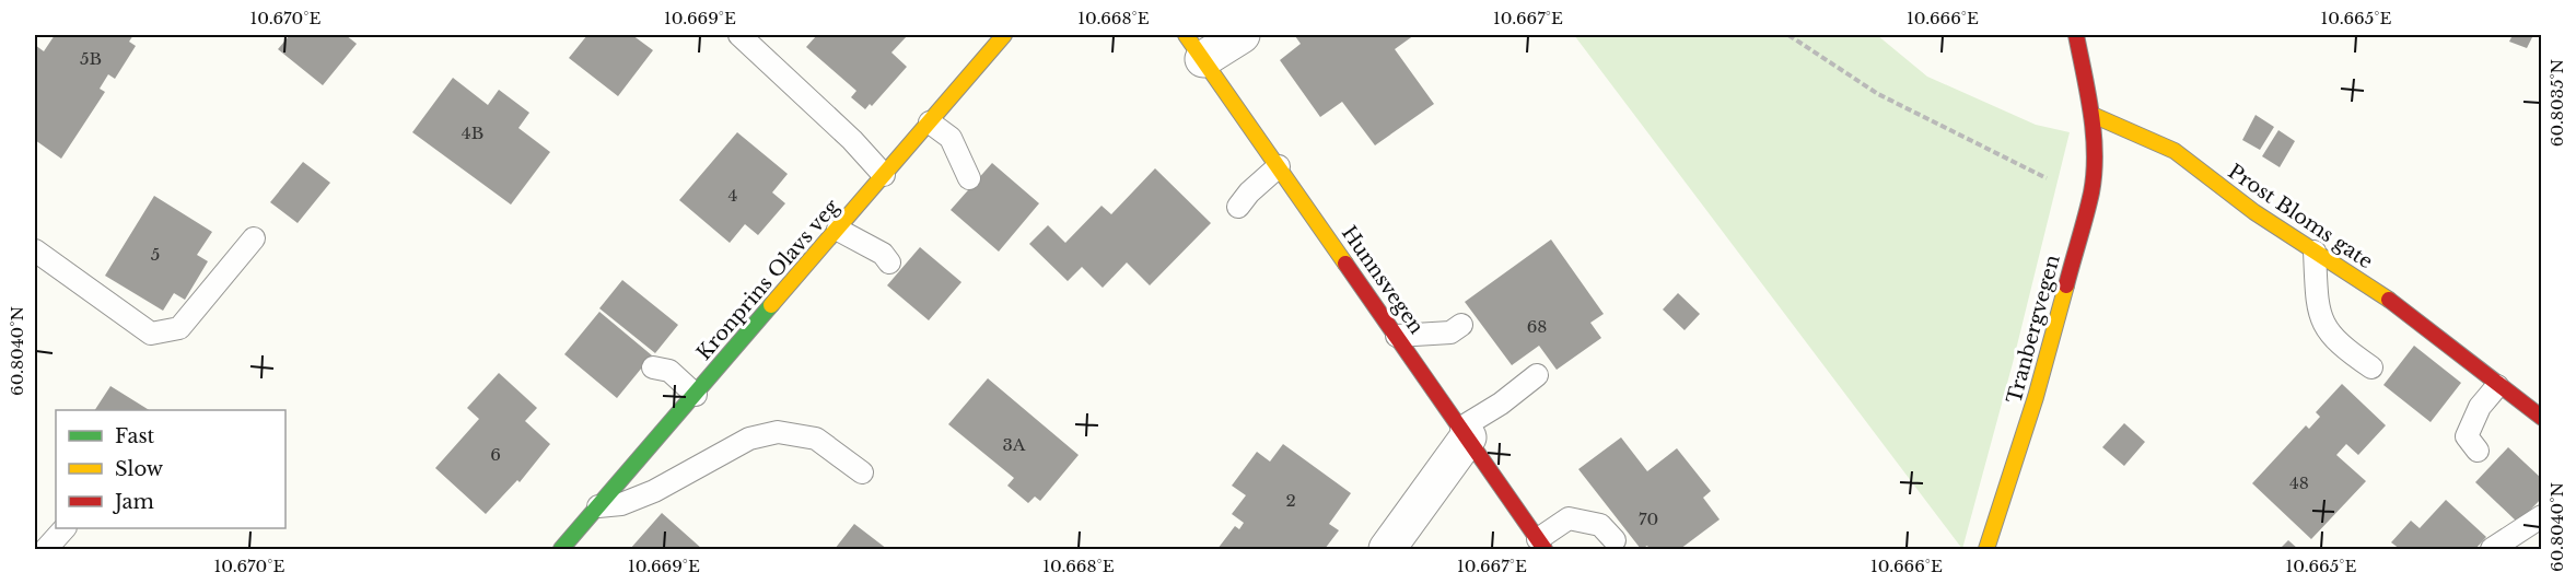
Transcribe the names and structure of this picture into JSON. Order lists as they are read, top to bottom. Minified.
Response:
{"streets":{"street":["Prost Bloms gate","Kronprins Olavs veg","Hunnsvegen","Tranbergvegen"]},"crossings":[["Prost Bloms gate","Tranbergvegen"]],"house_numbers":["5B","4B","4","5","68","3A","6","48","2","70"],"legend":["Fast","Slow","Jam"],"coordinates":["10.670°E","10.669°E","10.668°E","10.667°E","10.666°E","10.665°E","60.8035°N","60.8040°N"]}
